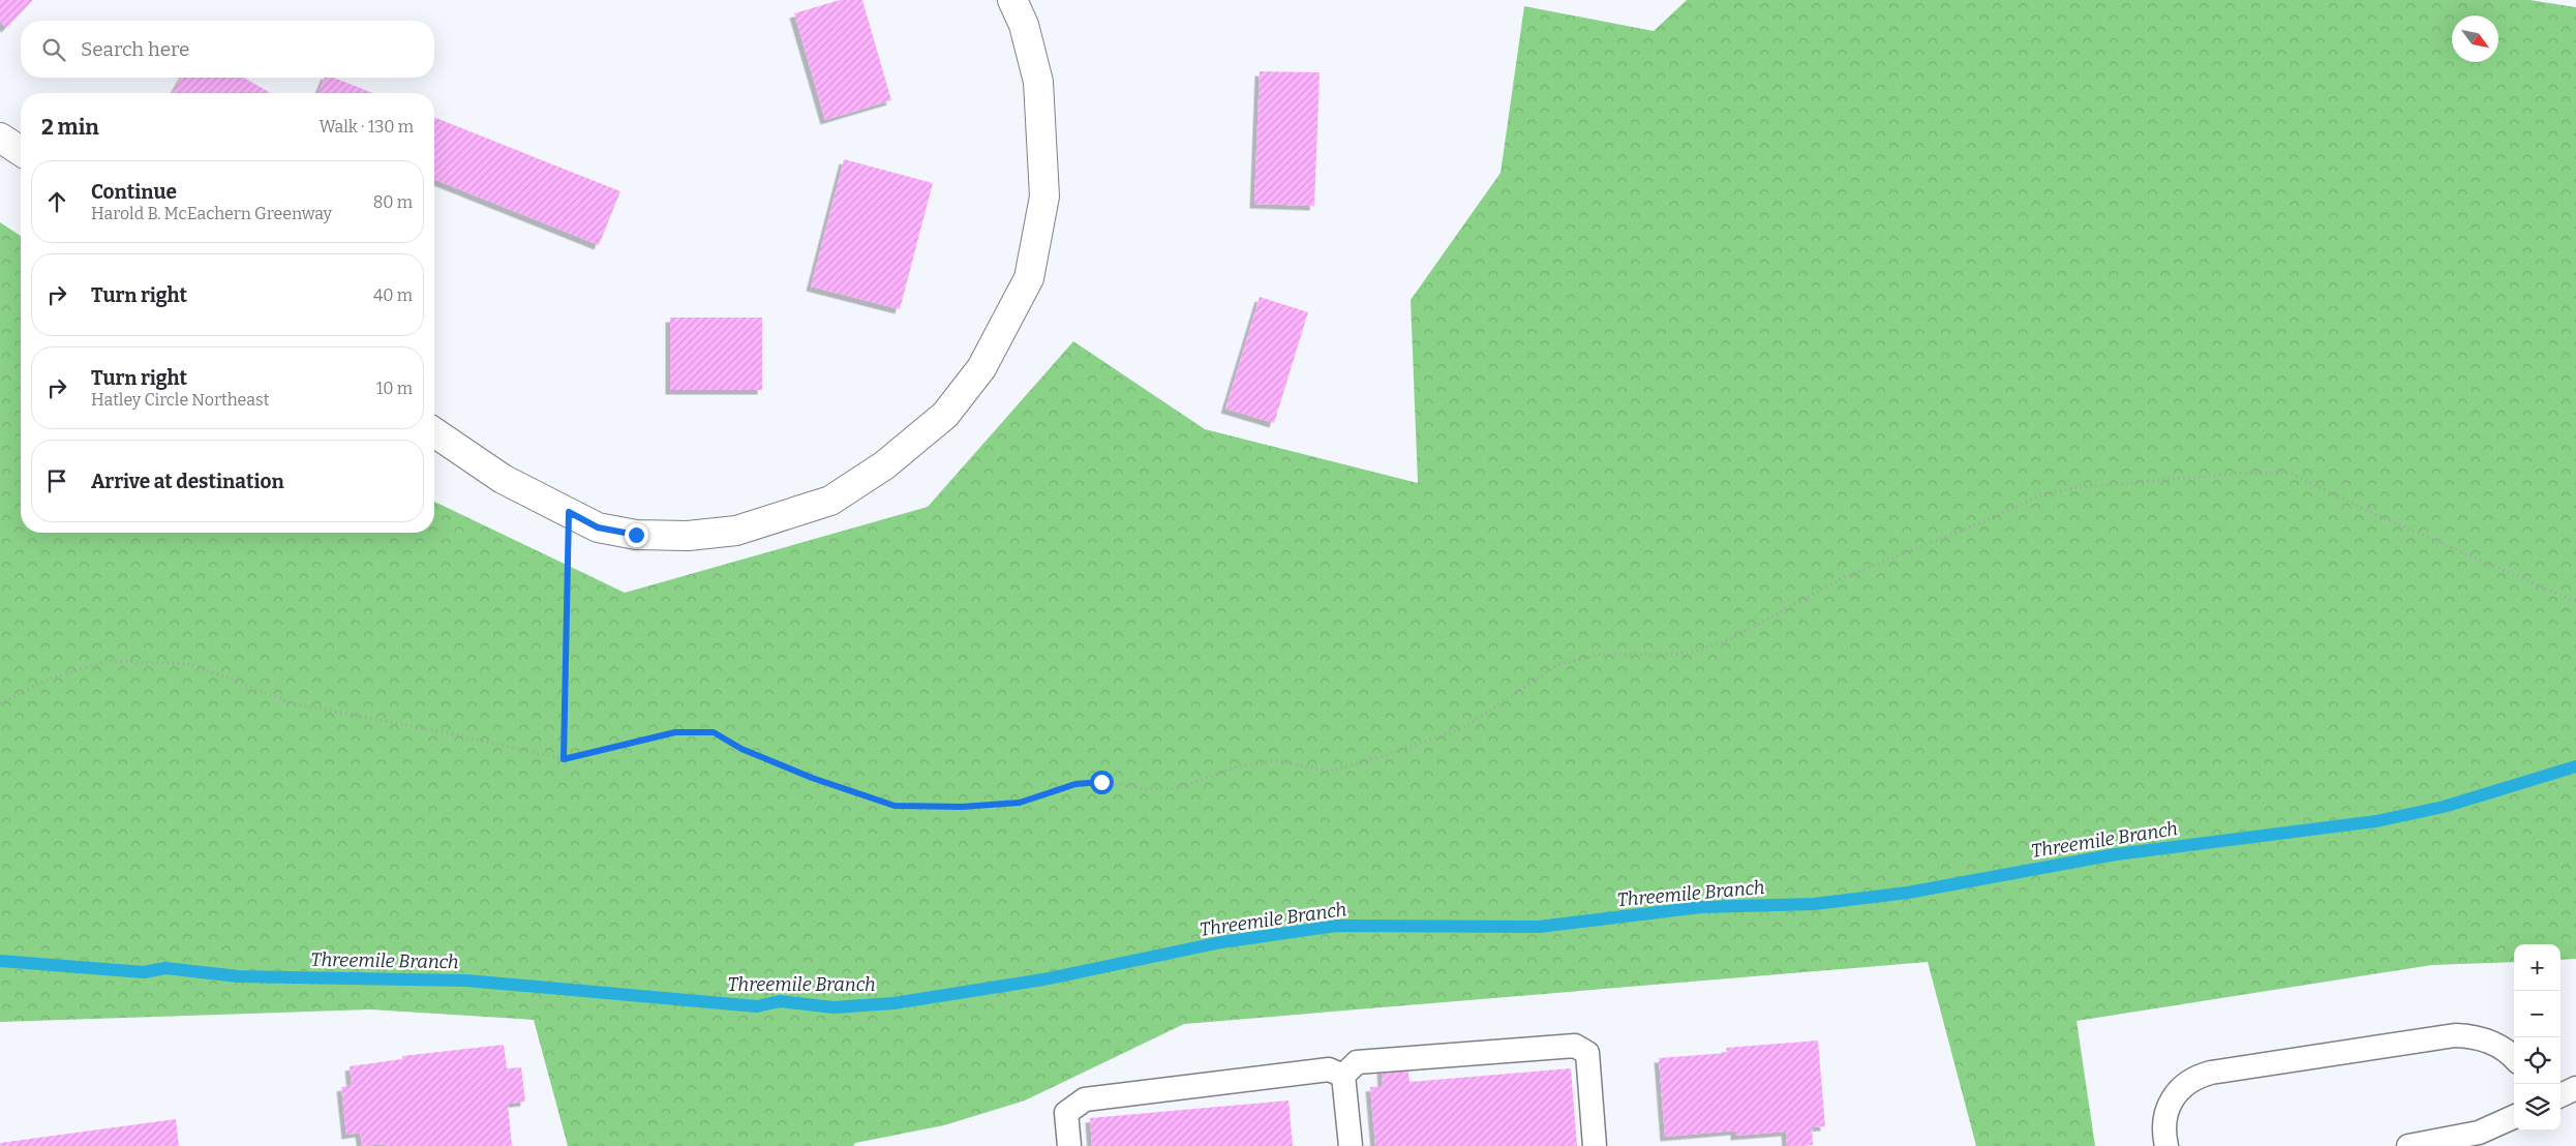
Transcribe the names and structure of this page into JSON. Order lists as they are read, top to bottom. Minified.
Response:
{"water":["Threemile Branch"],"north":"bottom right","page":{"search":"Search here","heading":["2 min","Walk · 130 m"],"list":[["Continue","Harold B. McEachern Greenway","80 m"],["Turn right","40 m"],["Turn right","Hatley Circle Northeast","10 m"],"Arrive at destination"],"map_buttons":["+","−"]}}
